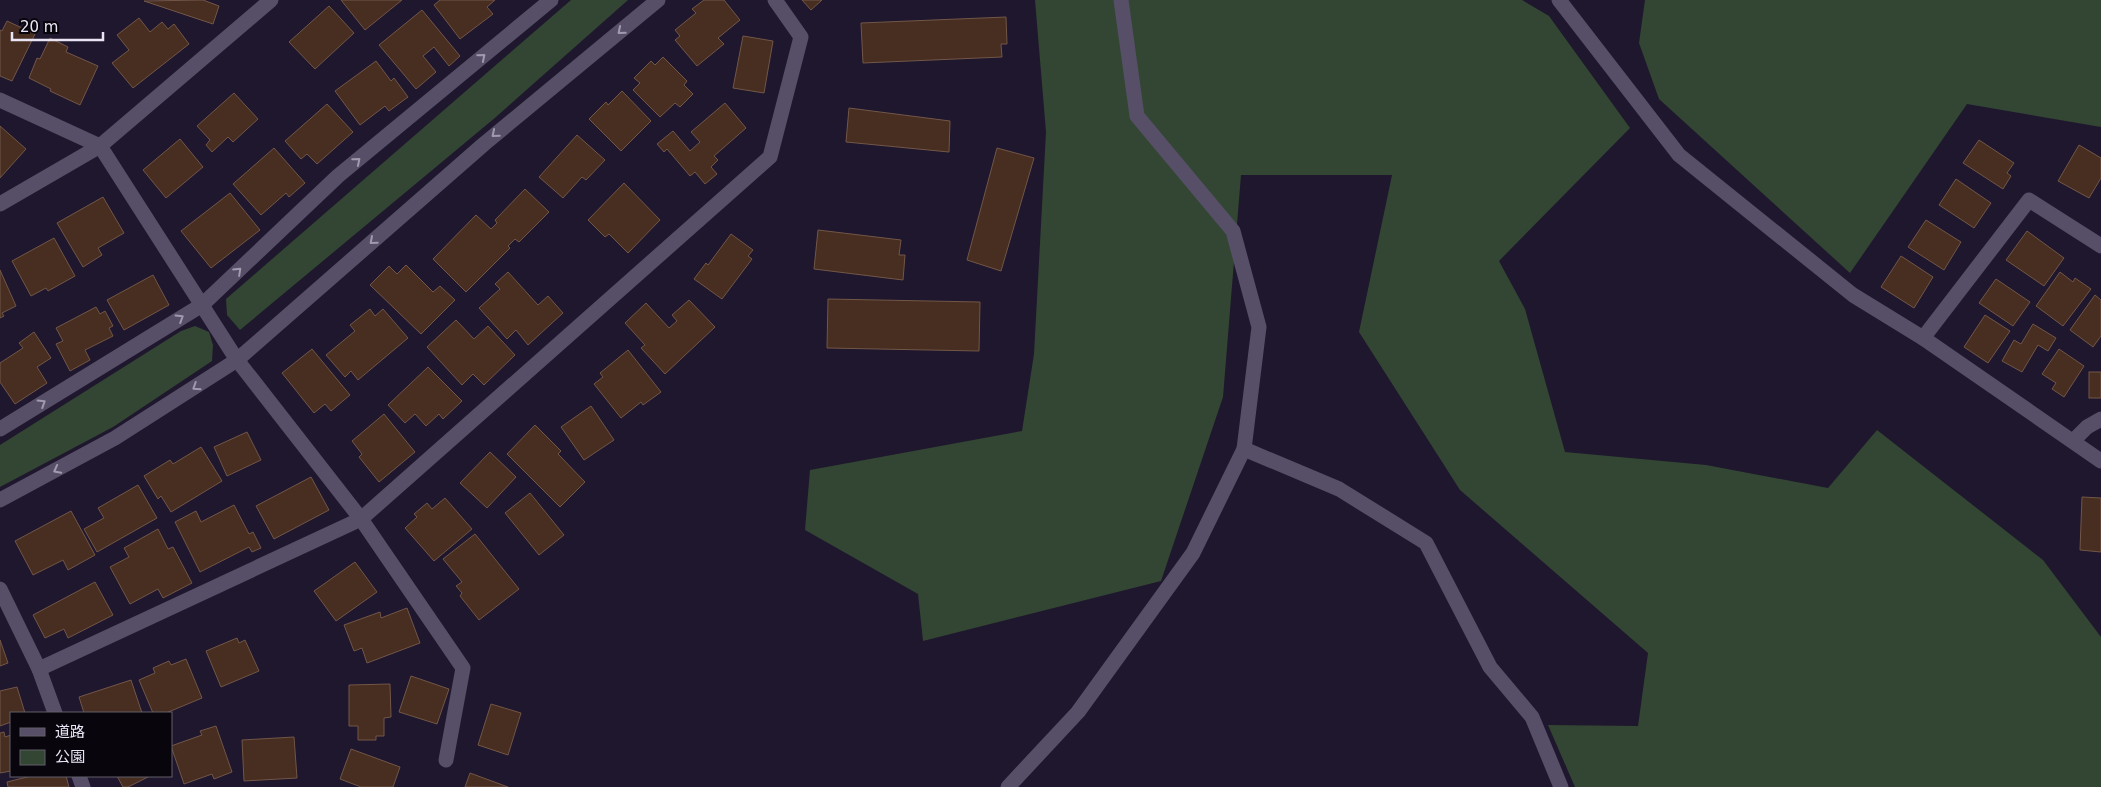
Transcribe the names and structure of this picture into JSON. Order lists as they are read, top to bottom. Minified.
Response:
{"legend":["道路","公園"],"scale_bar":"20 m"}
